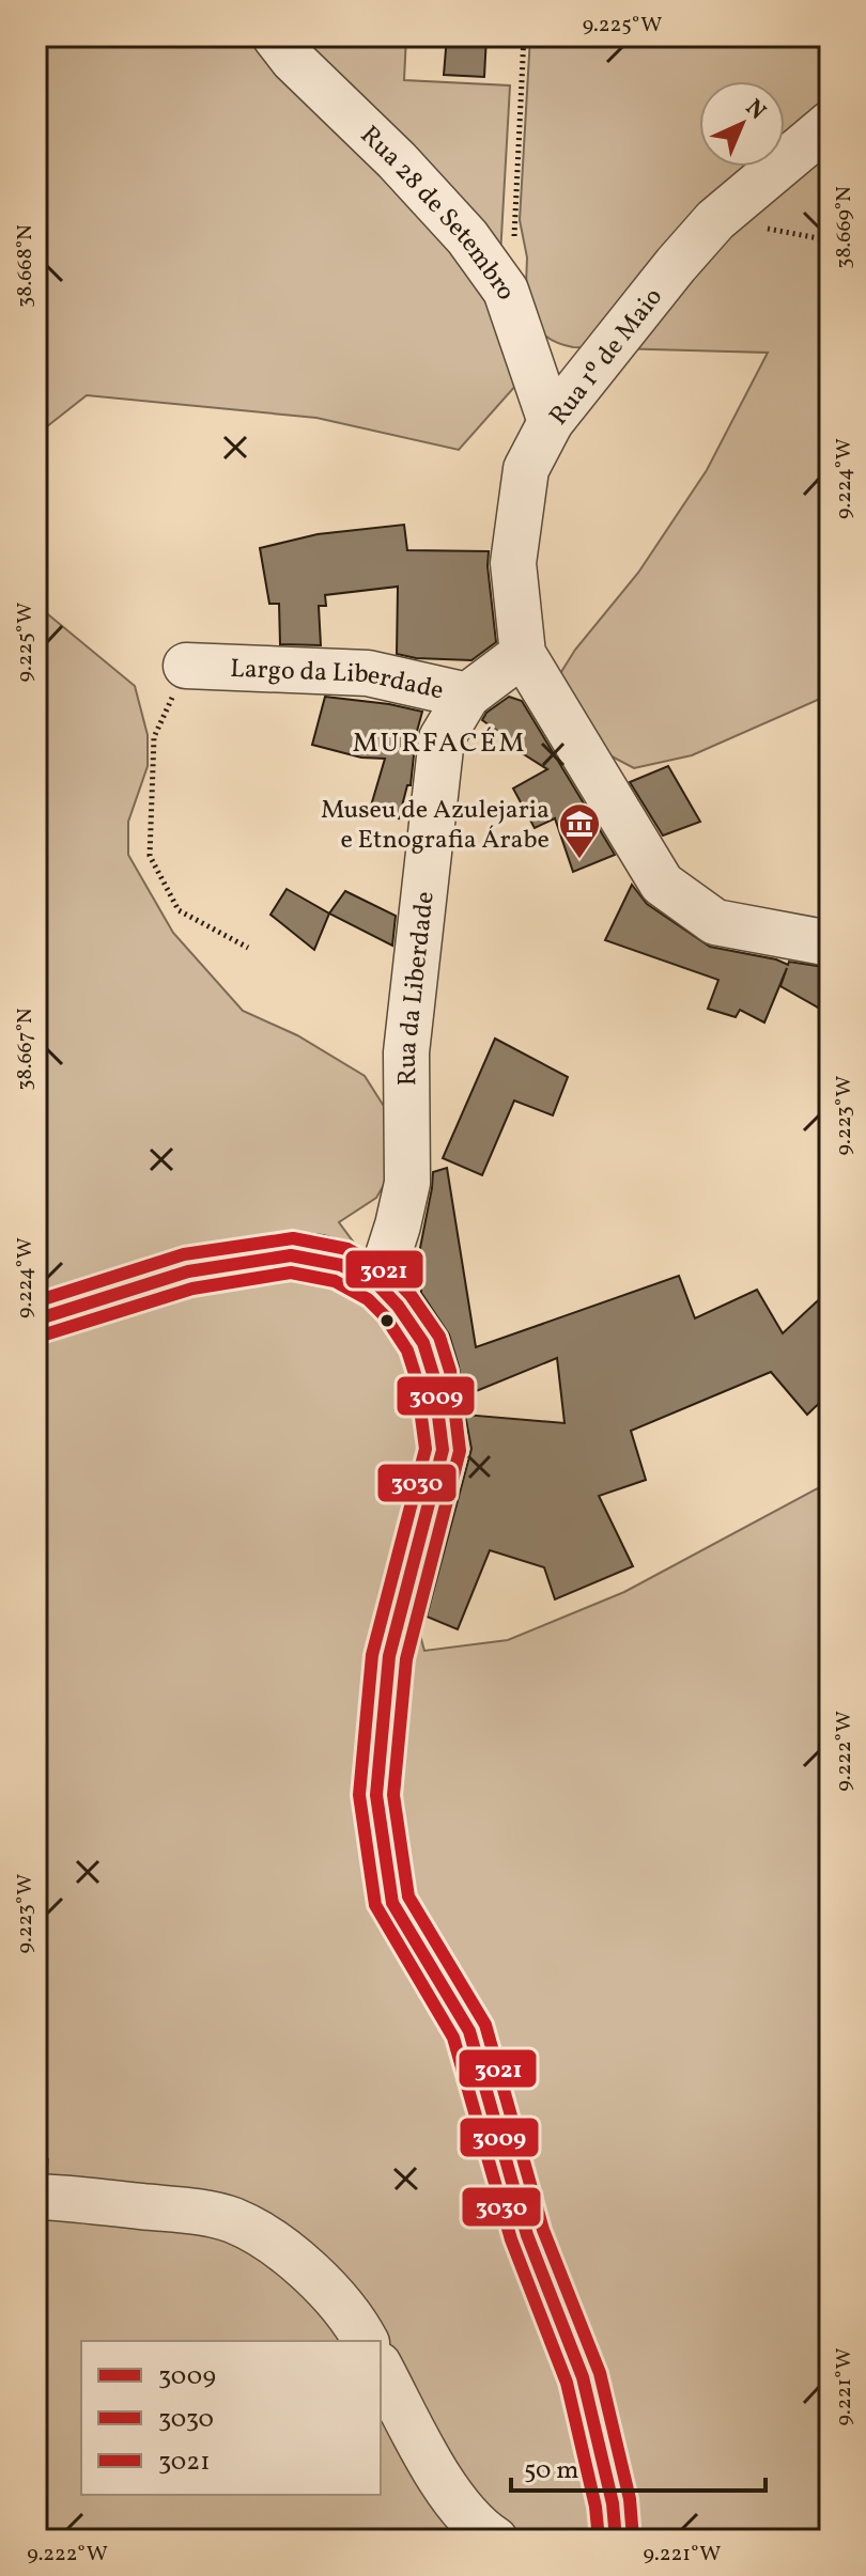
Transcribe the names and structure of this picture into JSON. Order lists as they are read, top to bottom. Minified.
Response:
{"streets":{"street":["Rua 28 de Setembro","Rua 1º de Maio","Largo da Liberdade","Rua da Liberdade"]},"crossings":[["Rua 28 de Setembro","Rua 1º de Maio"],["Rua 1º de Maio","Largo da Liberdade"],["Largo da Liberdade","Rua da Liberdade"]],"districts":["MURFACÉM"],"places":{"museum":["Museu de Azulejaria e Etnografia Árabe"]},"lines":["transit line 3021","transit line 3009","transit line 3030"],"legend":["3009","3030","3021"],"scale_bar":"50 m","north":"top right","coordinates":["9.225°W","38.669°N","38.668°N","9.224°W","38.667°N","9.223°W","9.222°W","9.221°W"]}
